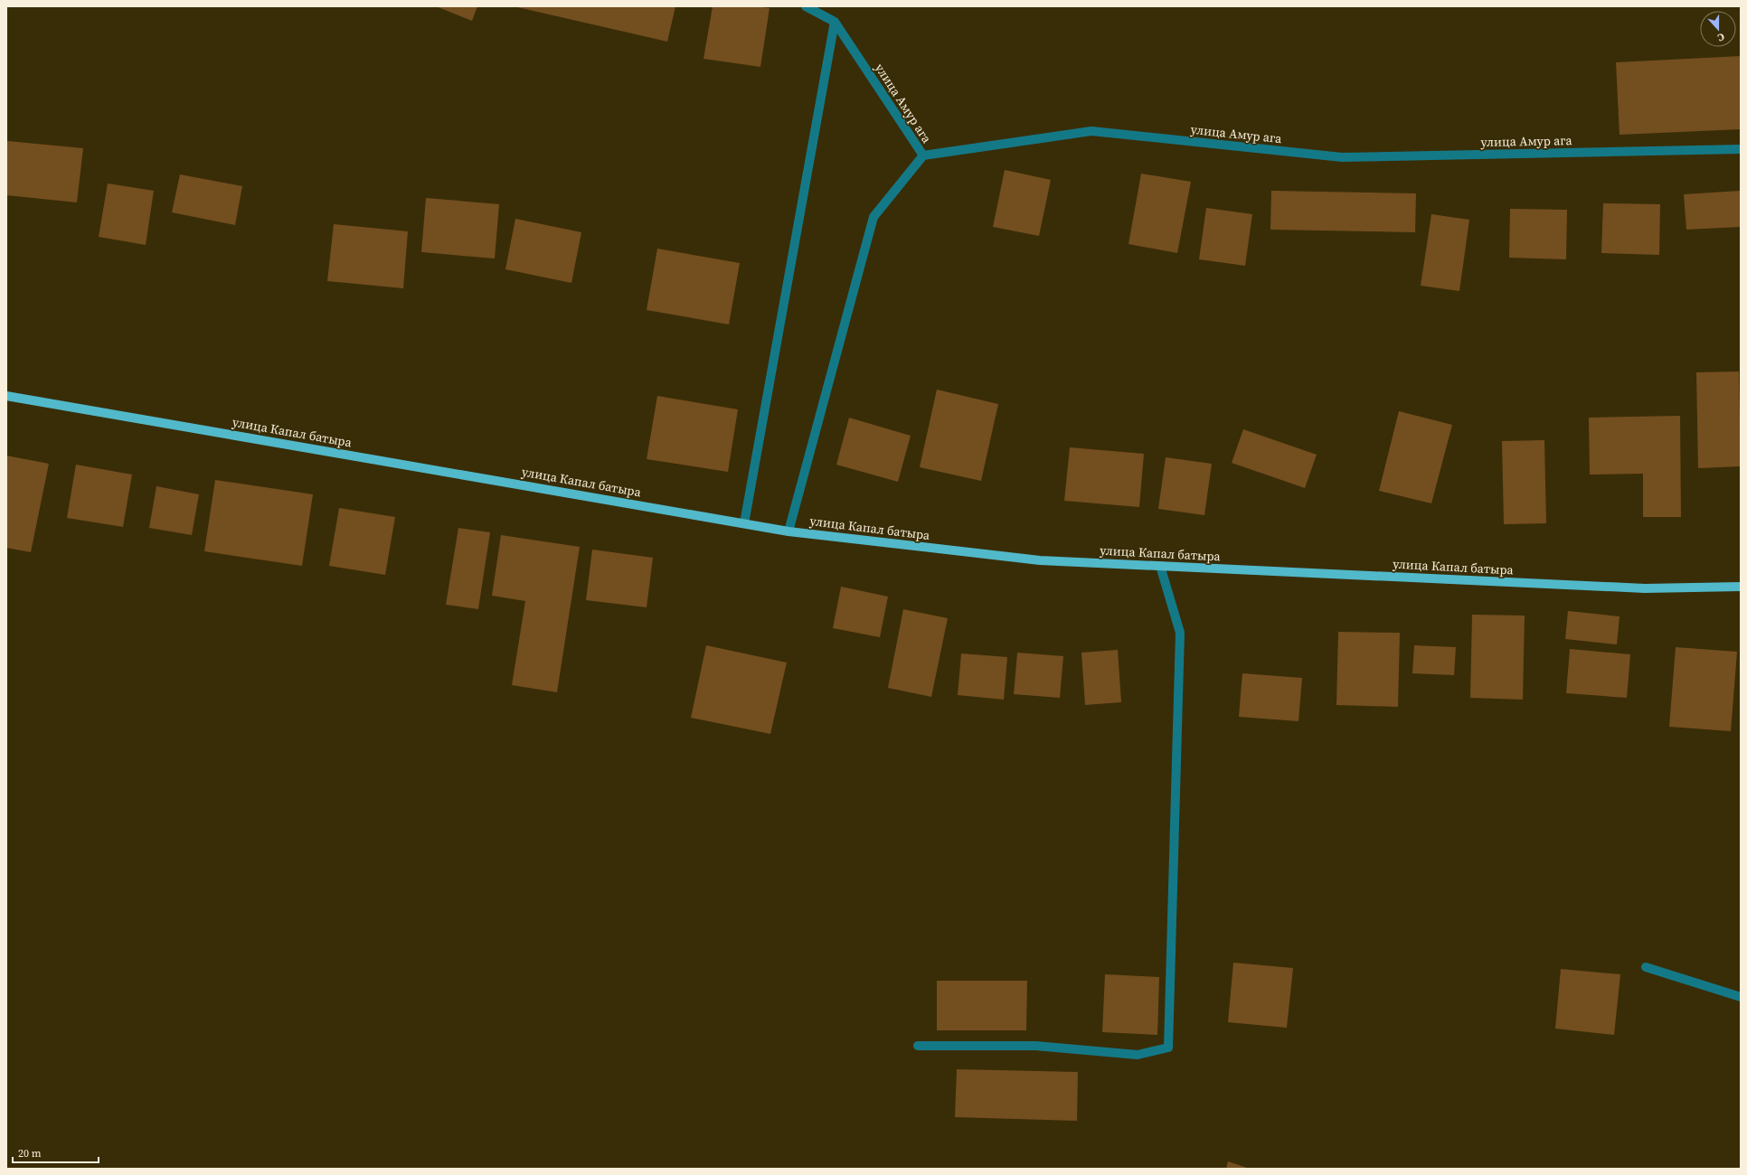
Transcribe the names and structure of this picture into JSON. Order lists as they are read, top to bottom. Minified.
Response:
{"streets":{"main road":["улица Капал батыра"],"street":["улица Амур ага"]},"scale_bar":"20 m","north":"bottom"}
